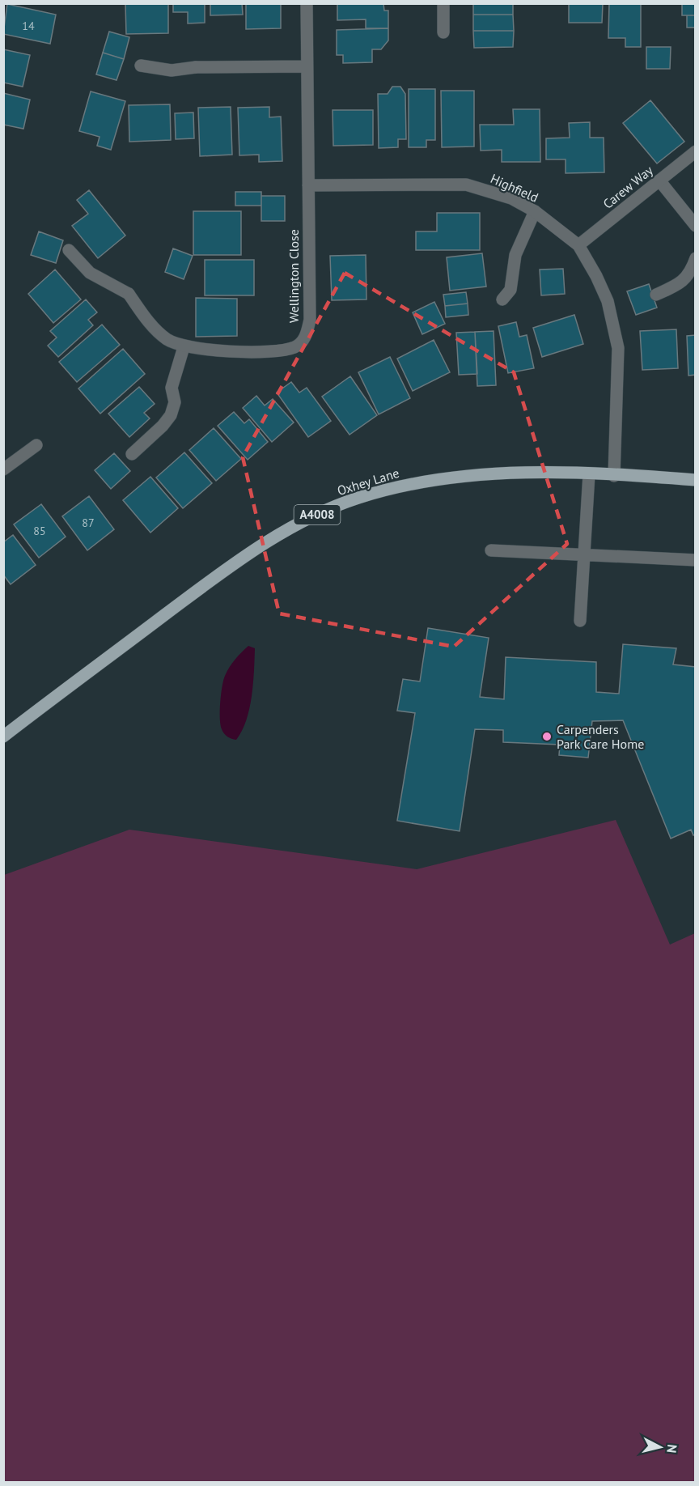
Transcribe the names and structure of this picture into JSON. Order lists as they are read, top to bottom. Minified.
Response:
{"streets":{"main road":["Oxhey Lane","A4008"],"street":["Carew Way","Highfield","Wellington Close"]},"crossings":[["Carew Way","Highfield"],["Highfield","Wellington Close"],["Highfield","Oxhey Lane"]],"places":["Carpenders Park Care Home"],"house_numbers":["14","87","85"],"north":"right"}
